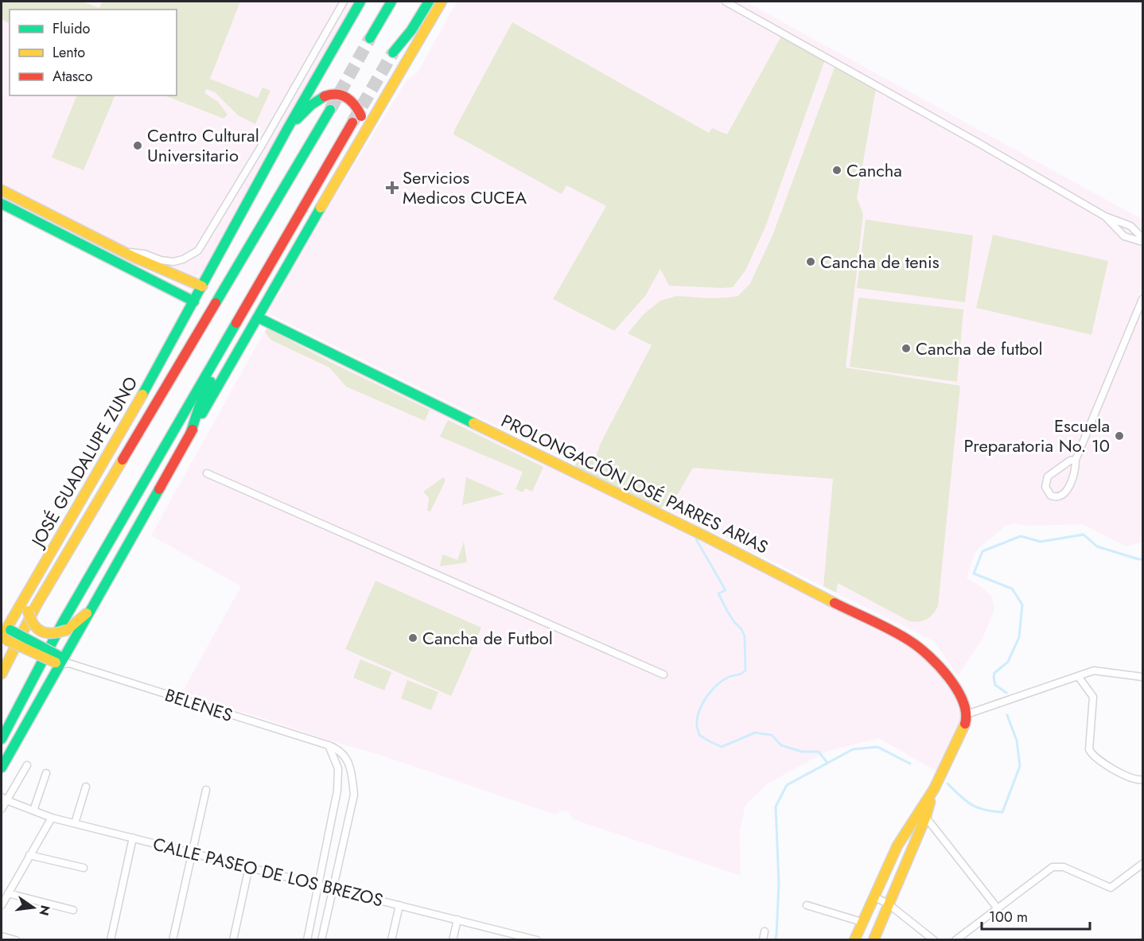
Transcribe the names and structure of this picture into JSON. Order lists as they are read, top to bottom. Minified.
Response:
{"streets":{"main road":["JOSÉ GUADALUPE ZUNO","PROLONGACIÓN JOSÉ PARRES ARIAS"],"street":["BELENES","CALLE PASEO DE LOS BREZOS"]},"places":{"other":["Centro Cultural Universitario","Cancha","Cancha de tenis","Cancha de futbol","Escuela Preparatoria No. 10","Cancha de Futbol"],"health":["Servicios Medicos CUCEA"]},"legend":["Fluido","Lento","Atasco"],"scale_bar":"100 m","north":"right"}
